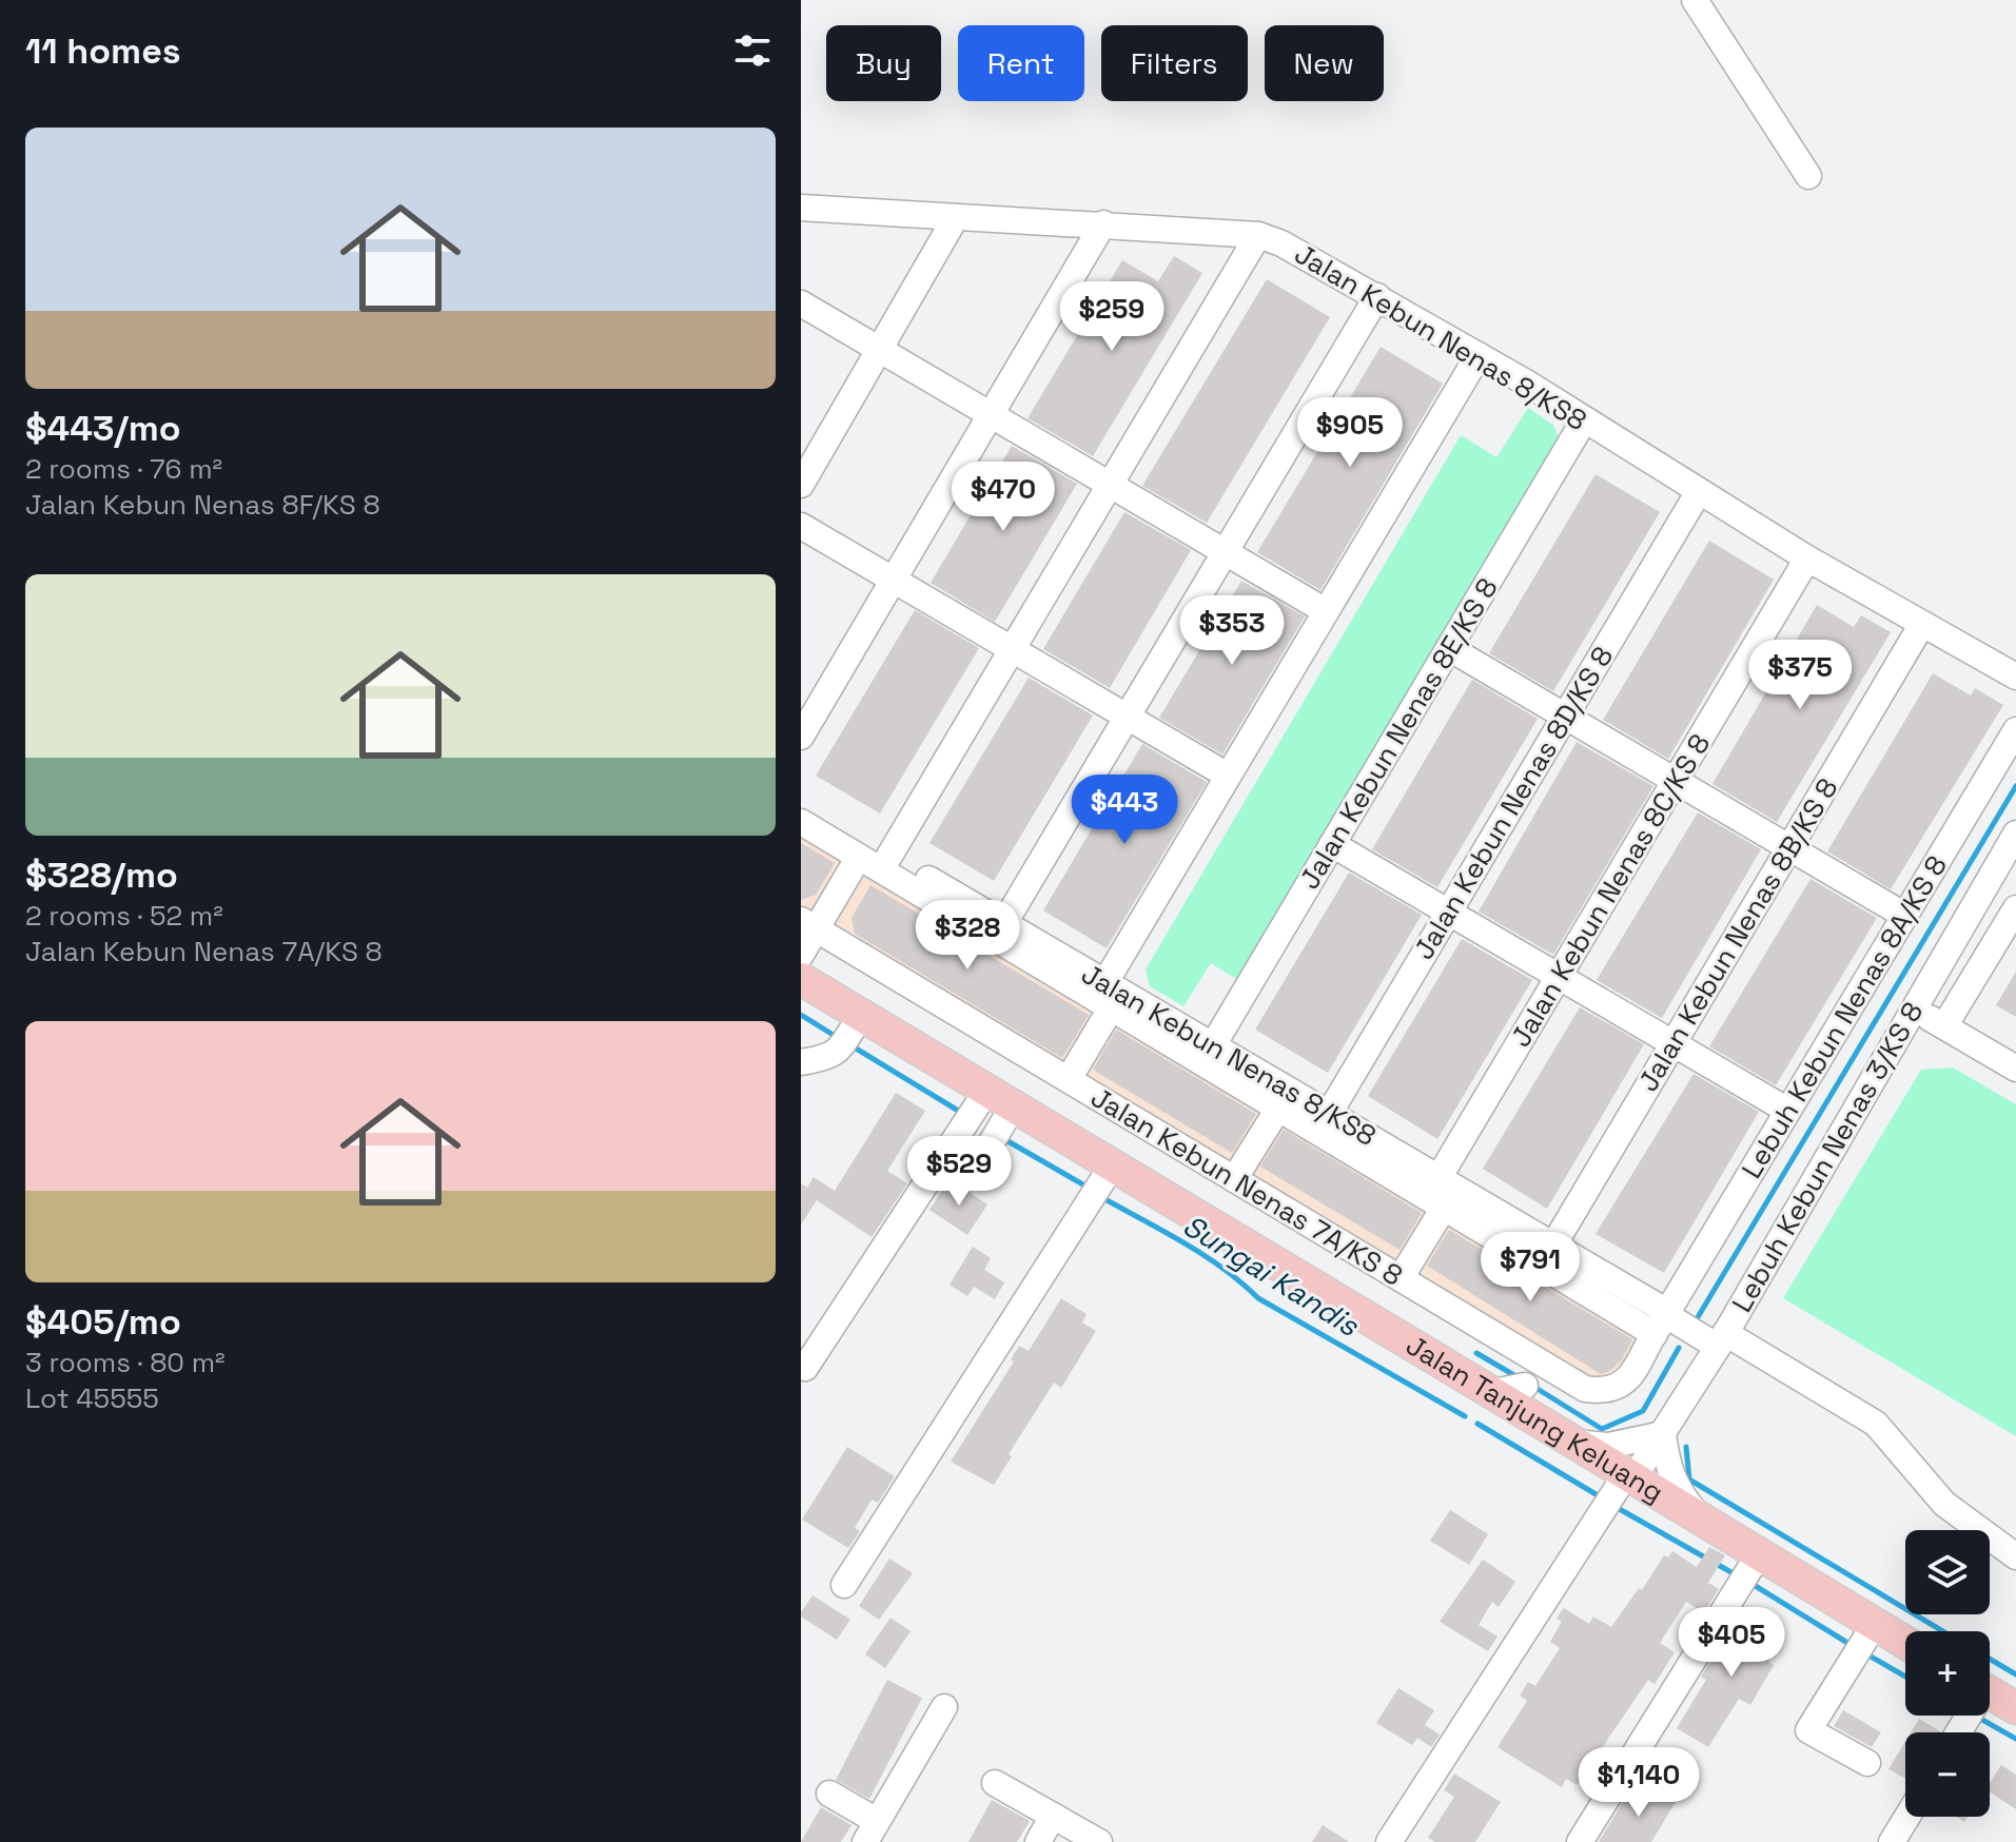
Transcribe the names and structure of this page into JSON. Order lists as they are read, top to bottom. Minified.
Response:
{"streets":{"main road":["Jalan Tanjung Keluang"],"street":["Jalan Kebun Nenas 8/KS8","Jalan Kebun Nenas 8E/KS 8","Jalan Kebun Nenas 8D/KS 8","Jalan Kebun Nenas 8C/KS 8","Jalan Kebun Nenas 8B/KS 8","Lebuh Kebun Nenas 8A/KS 8","Lebuh Kebun Nenas 3/KS 8","Jalan Kebun Nenas 7A/KS 8"]},"crossings":[["Jalan Kebun Nenas 8/KS8","Jalan Kebun Nenas 8E/KS 8"],["Jalan Kebun Nenas 8/KS8","Jalan Kebun Nenas 8D/KS 8"],["Jalan Kebun Nenas 8/KS8","Jalan Kebun Nenas 8C/KS 8"],["Jalan Kebun Nenas 8/KS8","Jalan Kebun Nenas 8B/KS 8"],["Jalan Kebun Nenas 8/KS8","Lebuh Kebun Nenas 8A/KS 8"],["Jalan Kebun Nenas 8/KS8","Lebuh Kebun Nenas 3/KS 8"],["Jalan Kebun Nenas 8/KS8","Jalan Kebun Nenas 7A/KS 8"],["Lebuh Kebun Nenas 8A/KS 8","Jalan Kebun Nenas 7A/KS 8"],["Lebuh Kebun Nenas 3/KS 8","Jalan Tanjung Keluang"]],"water":["Sungai Kandis"],"page":{"heading":"11 homes","chip":["Buy","Rent","Filters","New"],"list":[{"name":"$443/mo","note":"2 rooms · 76 m² · Jalan Kebun Nenas 8F/KS 8"},{"name":"$328/mo","note":"2 rooms · 52 m² · Jalan Kebun Nenas 7A/KS 8"},{"name":"$405/mo","note":"3 rooms · 80 m² · Lot 45555"}],"price":["$259","$905","$470","$353","$375","$443","$328","$529","$791","$405","$1,140"],"map_buttons":["+","−"]}}
